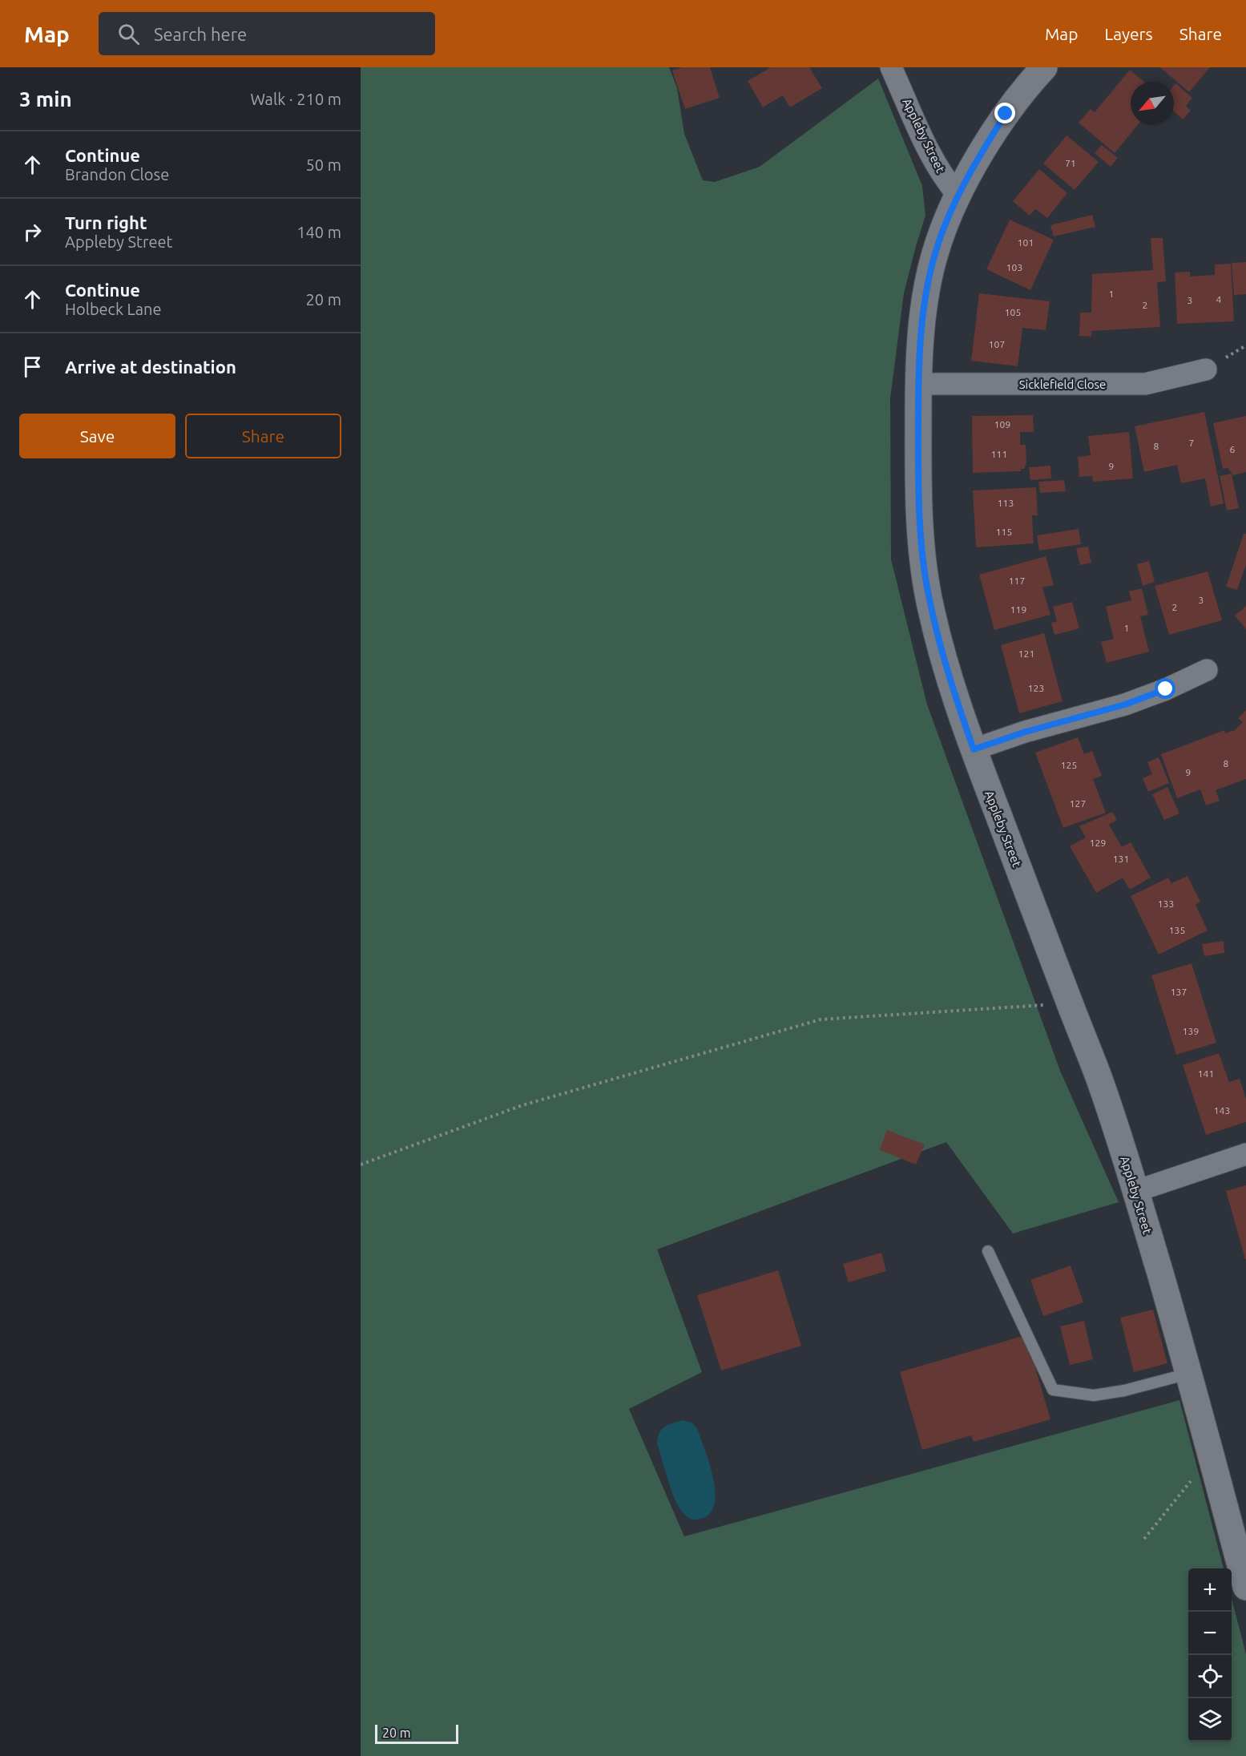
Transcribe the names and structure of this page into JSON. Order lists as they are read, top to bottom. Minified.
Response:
{"streets":{"street":["Appleby Street","Sicklefield Close"]},"crossings":[["Appleby Street","Sicklefield Close"]],"house_numbers":["71","101","103","1","4","3","2","105","107","109","7","8","6","111","9","113","115","117","3","2","119","1","121","123","8","125","9","127","129","131","133","135","137","139","141","143"],"scale_bar":"20 m","north":"bottom left","page":{"header":"Map","search":"Search here","nav":["Map","Layers","Share"],"heading":["3 min","Walk · 210 m"],"list":[["Continue","Brandon Close","50 m"],["Turn right","Appleby Street","140 m"],["Continue","Holbeck Lane","20 m"],"Arrive at destination"],"buttons":["Save","Share"],"map_buttons":["+","−"],"scale":"20 m"}}
